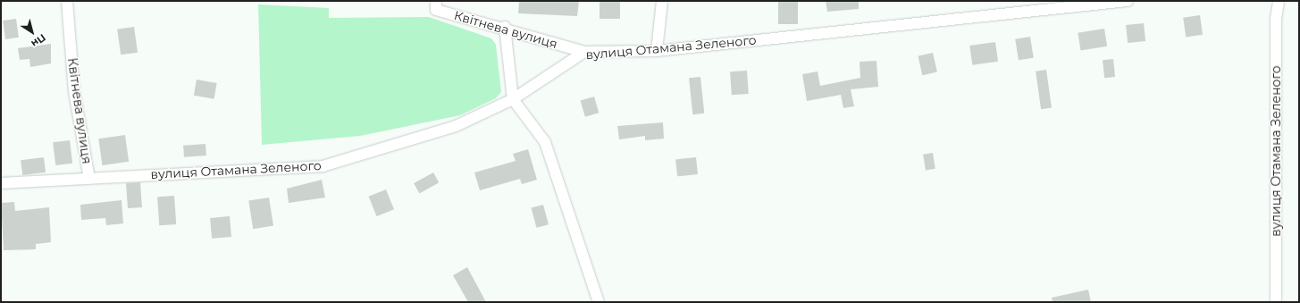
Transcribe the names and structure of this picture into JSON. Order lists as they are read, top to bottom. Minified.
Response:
{"streets":{"street":["Квітнева вулиця","вулиця Отамана Зеленого"]},"crossings":[["Квітнева вулиця","вулиця Отамана Зеленого"]],"north":"bottom right"}
